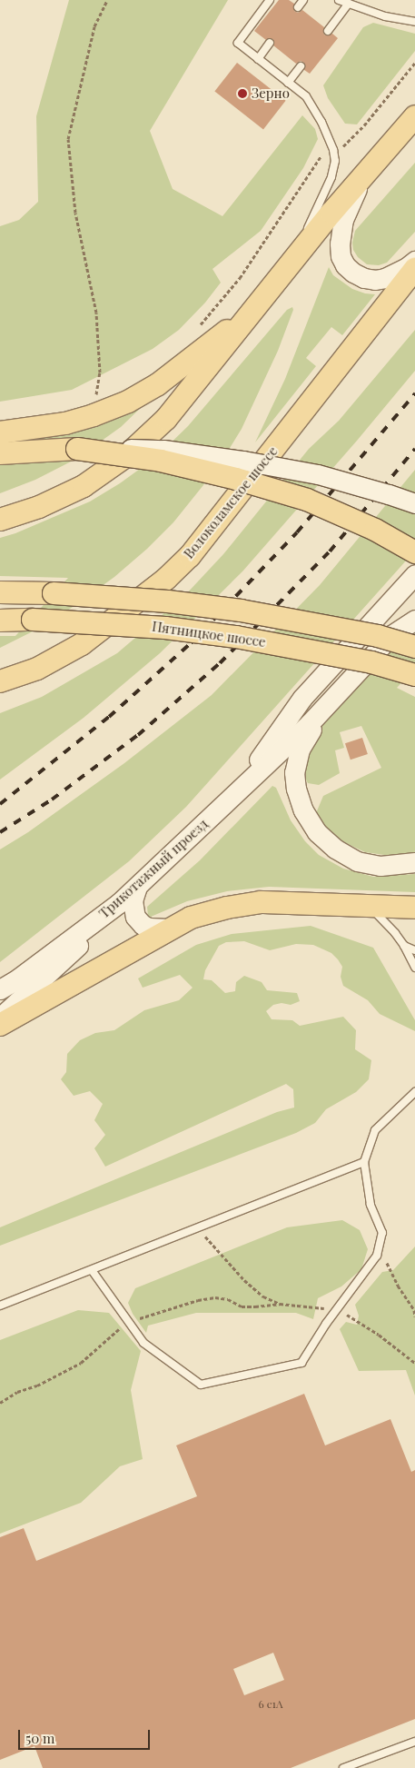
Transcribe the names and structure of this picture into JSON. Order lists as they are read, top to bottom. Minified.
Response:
{"streets":{"main road":["Волоколамское шоссе","Пятницкое шоссе","Трикотажный проезд"]},"places":["Зерно"],"house_numbers":["6 с1А"],"scale_bar":"50 m"}
